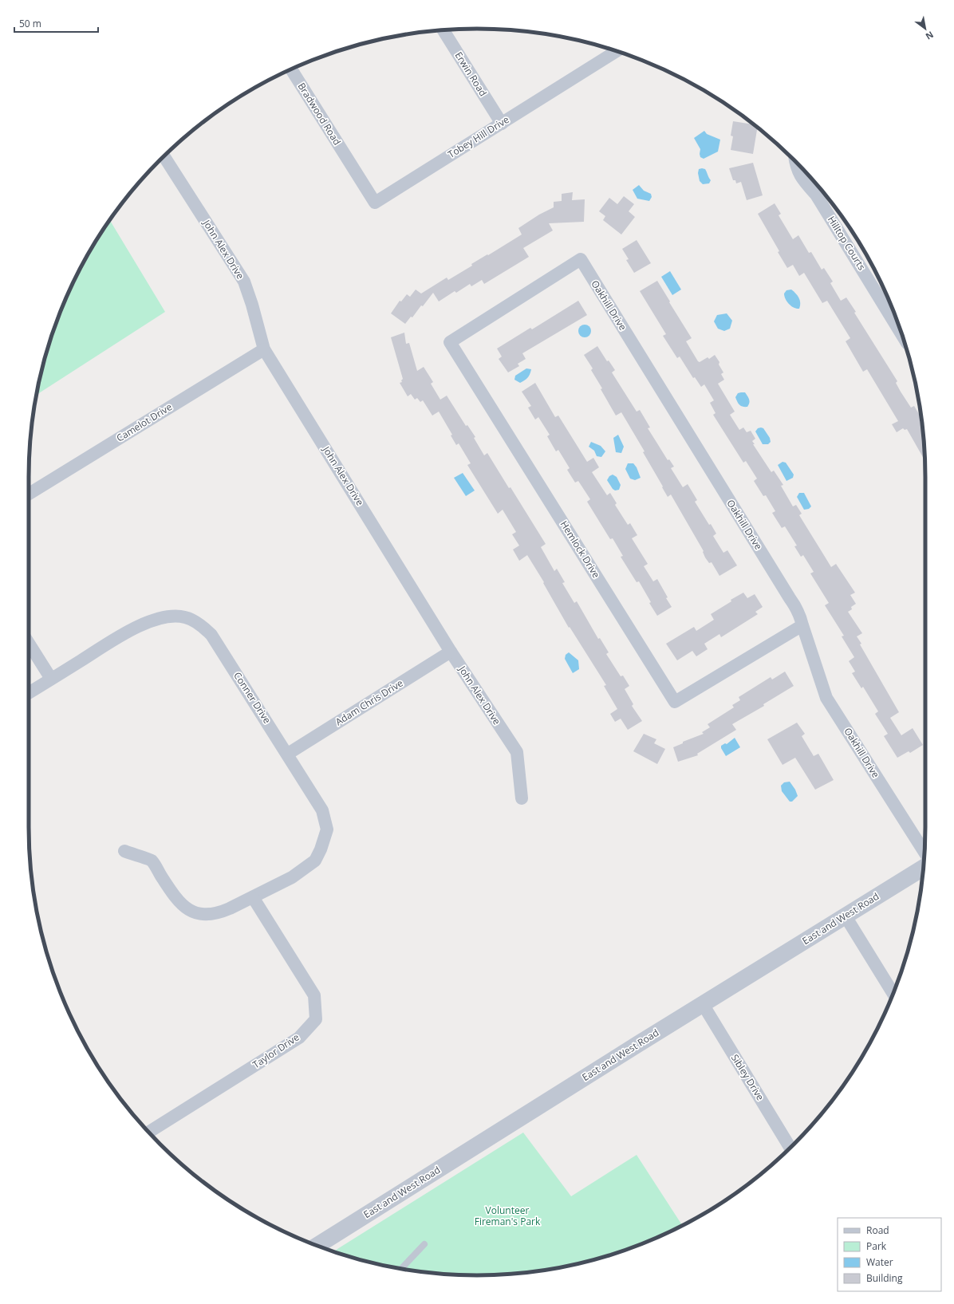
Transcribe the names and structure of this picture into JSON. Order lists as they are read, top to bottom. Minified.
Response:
{"streets":{"street":["Erwin Road","Bradwood Road","Tobey Hill Drive","Hilltop Courts","John Alex Drive","Oakhill Drive","Camelot Drive","Hemlock Drive","Conner Drive","Adam Chris Drive","East and West Road","Taylor Drive","Sibley Drive"]},"crossings":[["Erwin Road","Tobey Hill Drive"],["Bradwood Road","Tobey Hill Drive"],["John Alex Drive","Camelot Drive"],["John Alex Drive","Adam Chris Drive"],["Oakhill Drive","Hemlock Drive"],["Conner Drive","Adam Chris Drive"],["Conner Drive","Taylor Drive"],["East and West Road","Sibley Drive"]],"parks":["Volunteer Fireman's Park"],"legend":["Road","Park","Water","Building"],"scale_bar":"50 m","north":"bottom right"}
